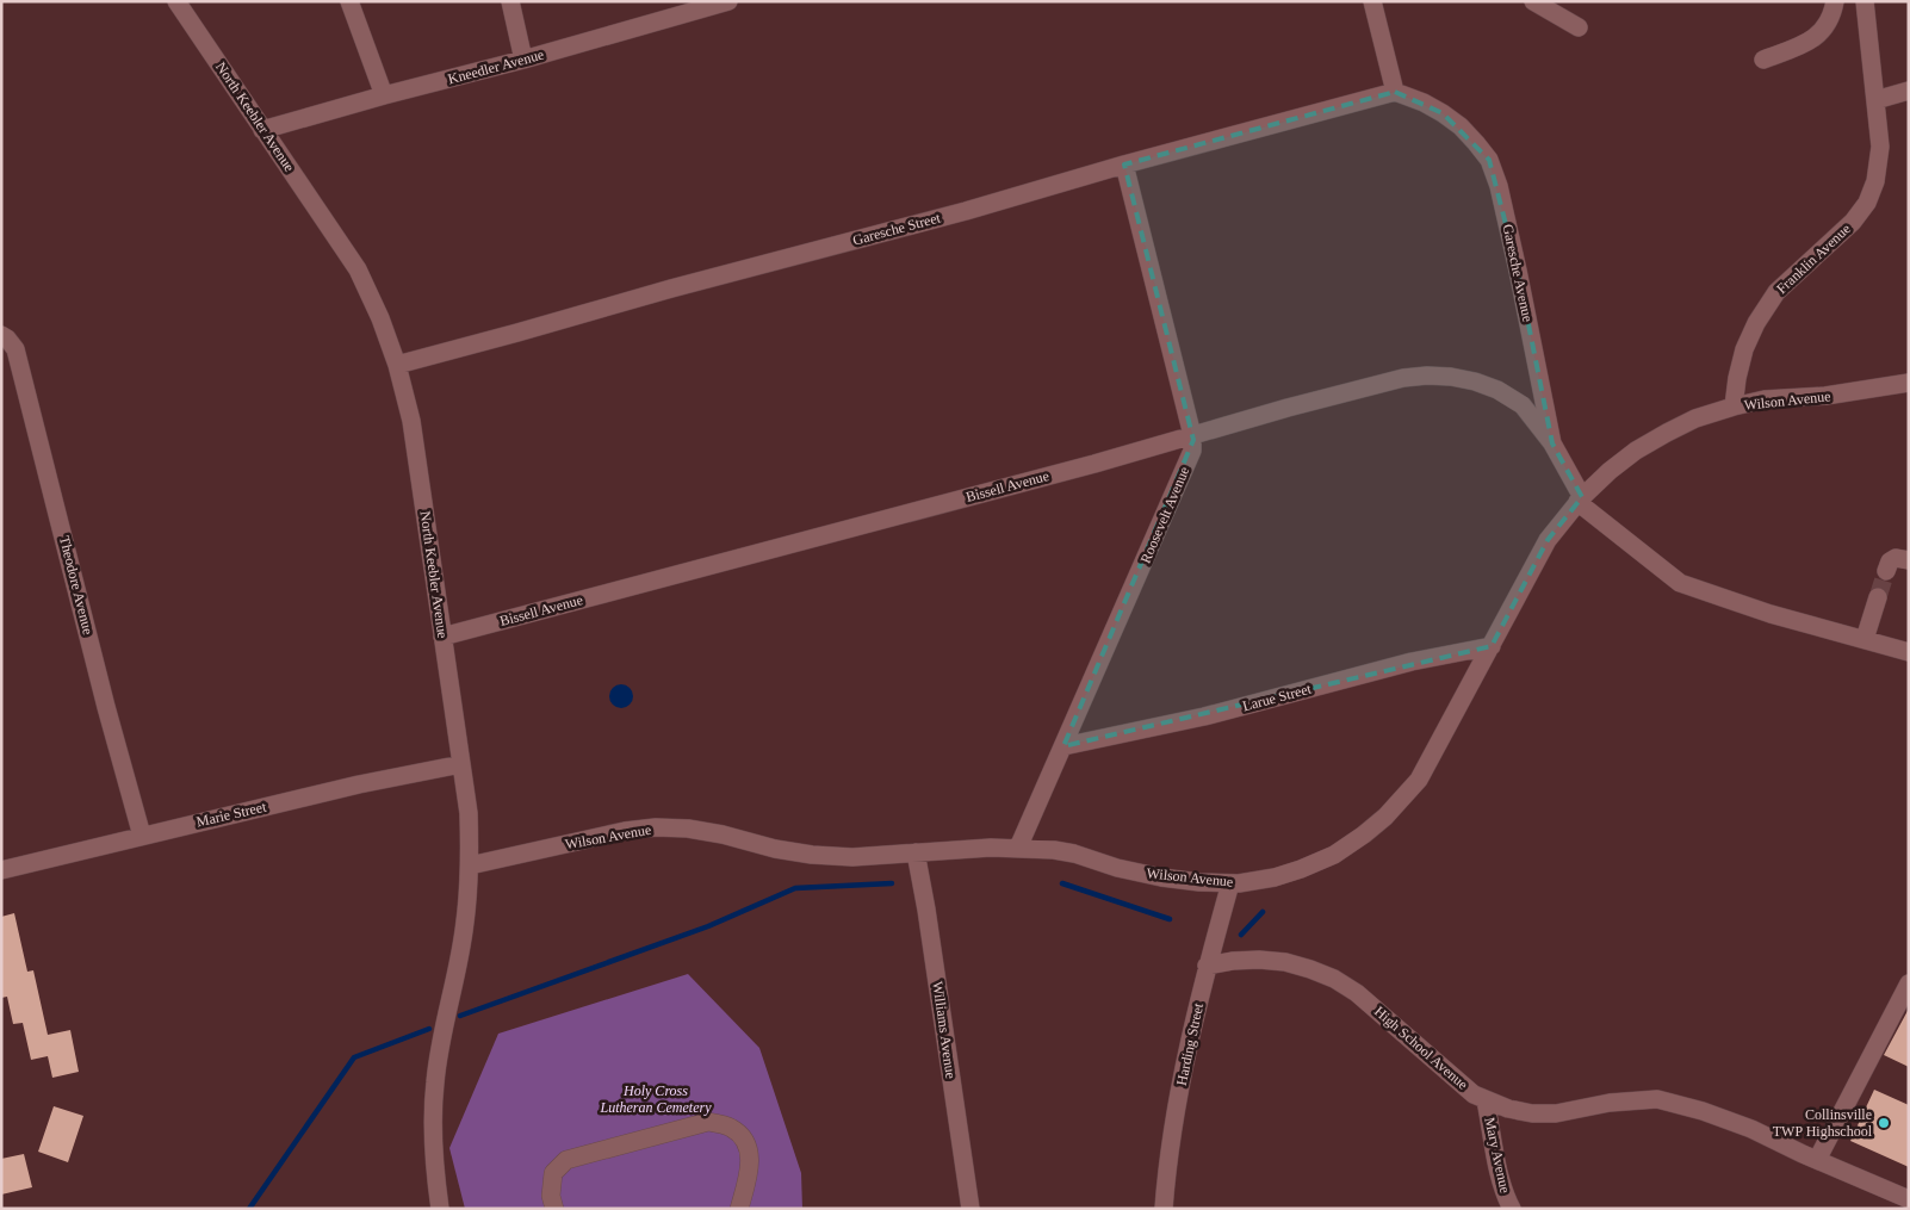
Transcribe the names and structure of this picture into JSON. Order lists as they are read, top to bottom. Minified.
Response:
{"streets":{"street":["Kneedler Avenue","North Keebler Avenue","Garesche Street","Franklin Avenue","Garesche Avenue","Wilson Avenue","Bissell Avenue","Roosevelt Avenue","Theodore Avenue","Larue Street","Marie Street","Williams Avenue","Harding Street","High School Avenue","Mary Avenue"]},"crossings":[["Kneedler Avenue","North Keebler Avenue"],["North Keebler Avenue","Garesche Street"],["North Keebler Avenue","Wilson Avenue"],["North Keebler Avenue","Bissell Avenue"],["North Keebler Avenue","Marie Street"],["Garesche Street","Garesche Avenue"],["Garesche Street","Roosevelt Avenue"],["Franklin Avenue","Wilson Avenue"],["Garesche Avenue","Wilson Avenue"],["Garesche Avenue","Bissell Avenue"],["Wilson Avenue","Roosevelt Avenue"],["Wilson Avenue","Larue Street"],["Wilson Avenue","Williams Avenue"],["Wilson Avenue","Harding Street"],["Bissell Avenue","Roosevelt Avenue"],["Roosevelt Avenue","Larue Street"],["Theodore Avenue","Marie Street"],["Harding Street","High School Avenue"],["High School Avenue","Mary Avenue"]],"parks":["Holy Cross Lutheran Cemetery"],"places":["Collinsville TWP Highschool"]}
